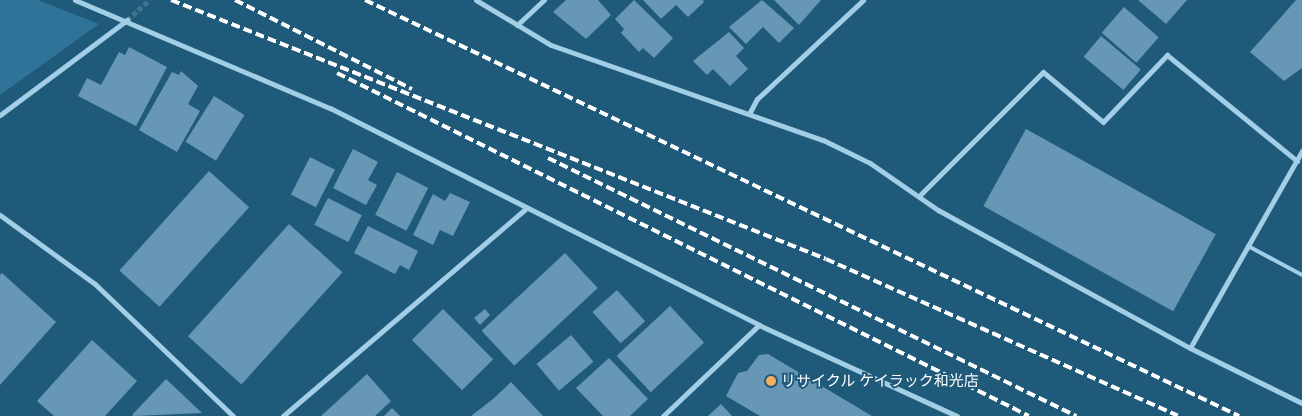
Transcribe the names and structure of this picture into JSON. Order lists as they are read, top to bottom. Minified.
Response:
{"places":["リサイクル ケイラック和光店"]}
